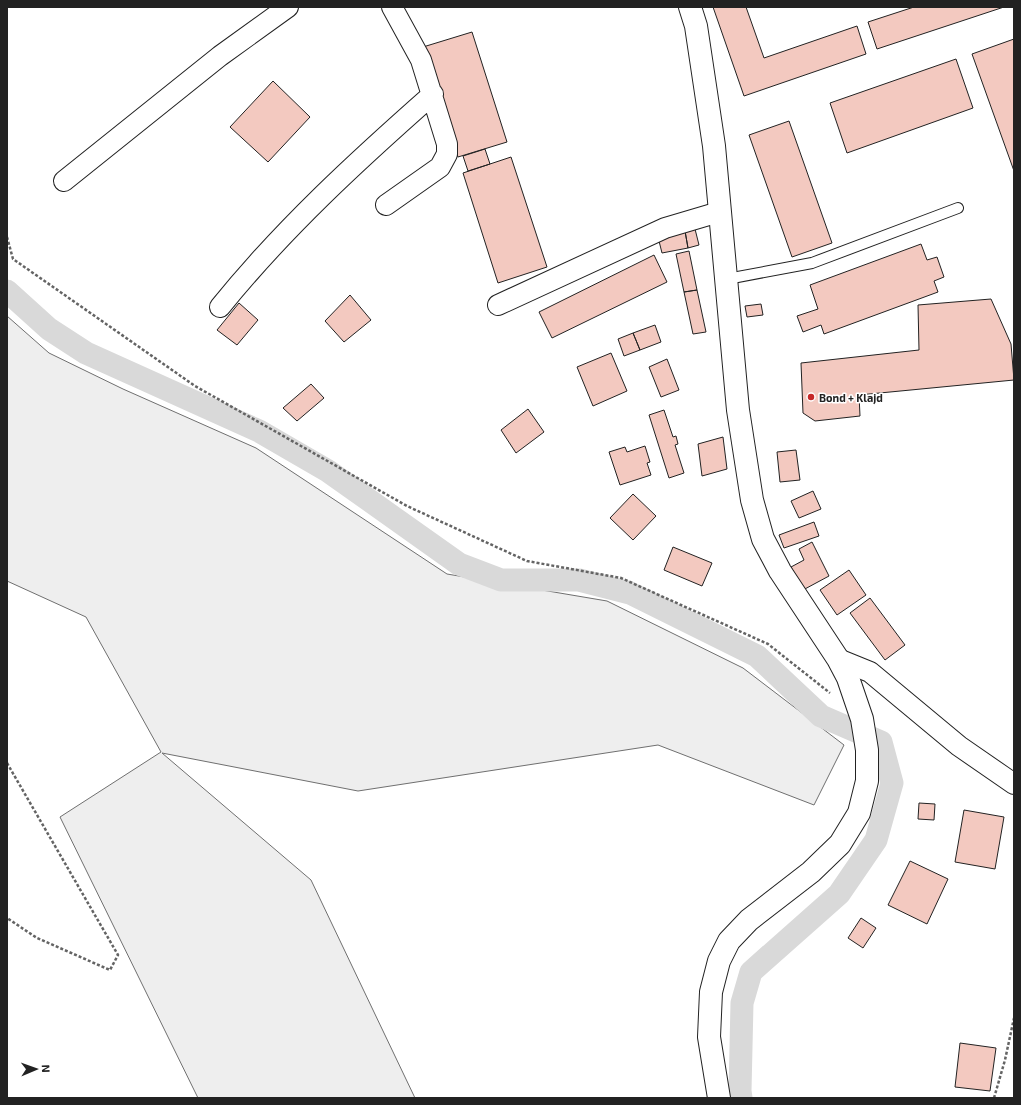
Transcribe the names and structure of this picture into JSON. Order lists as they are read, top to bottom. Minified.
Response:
{"places":["Bond + Klajd"],"north":"right"}
